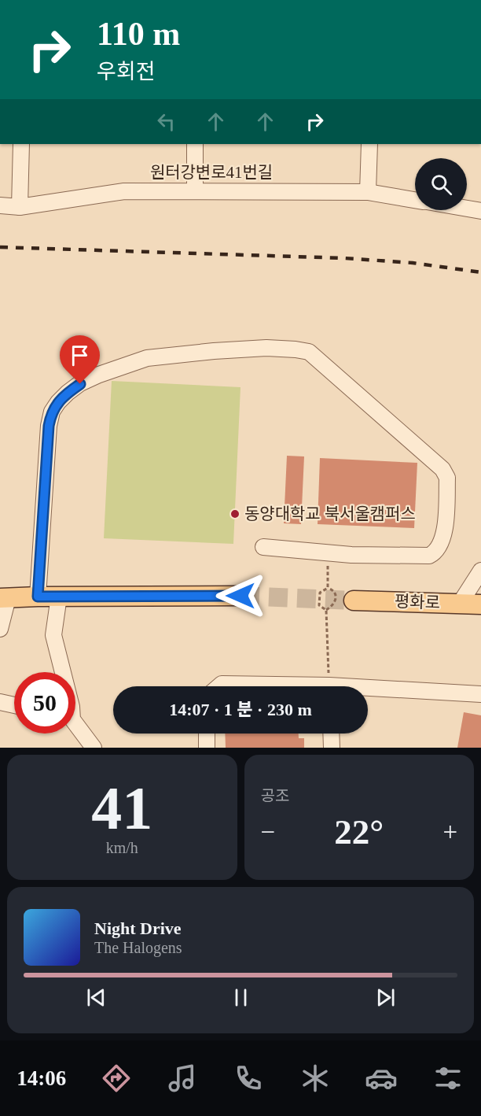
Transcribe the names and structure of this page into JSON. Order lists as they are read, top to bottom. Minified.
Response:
{"streets":{"main road":["평화로"],"street":["원터강변로41번길"]},"places":["동양대학교 북서울캠퍼스"],"page":{"turn":["110 m","우회전"],"limit":"50","trip":"14:07 · 1 분 · 230 m","tile":[["41","km/h"],"공조"],"heat":["−","22°","+"],"song":["Night Drive","The Halogens"],"tabs":"14:06"}}
